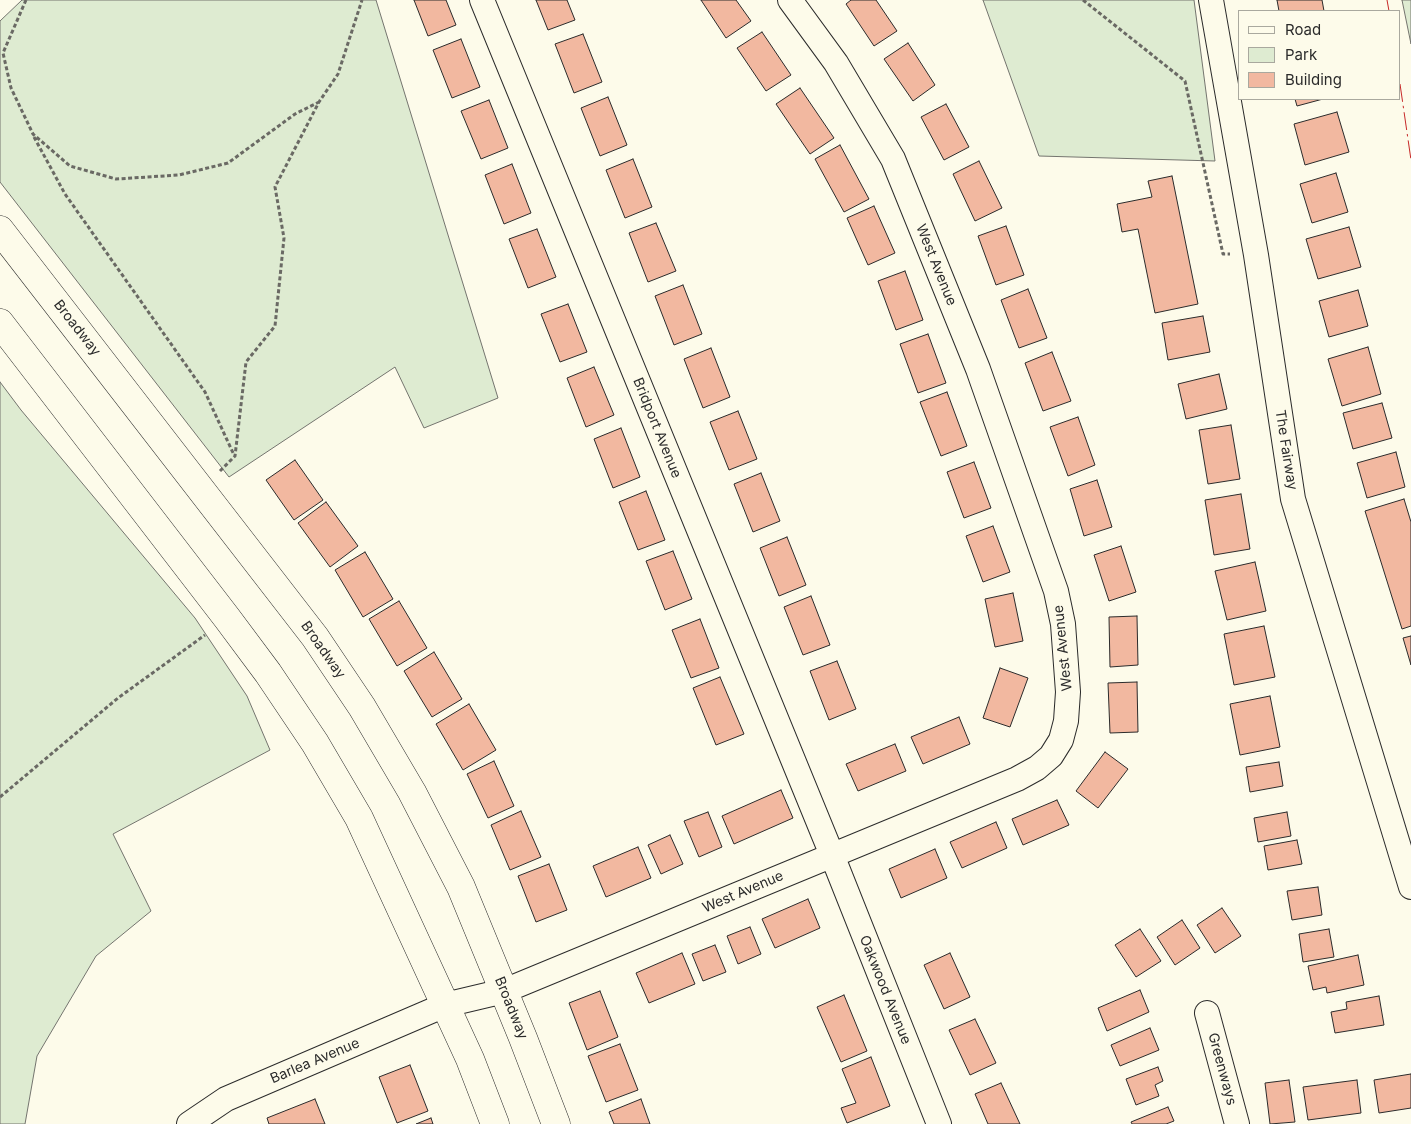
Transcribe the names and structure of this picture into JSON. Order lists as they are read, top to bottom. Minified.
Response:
{"streets":{"highway":["Broadway"],"street":["West Avenue","Bridport Avenue","The Fairway","Oakwood Avenue","Barlea Avenue","Greenways"]},"crossings":[["West Avenue","Broadway"],["West Avenue","Bridport Avenue"],["West Avenue","Oakwood Avenue"],["West Avenue","Barlea Avenue"],["Bridport Avenue","Oakwood Avenue"]],"legend":["Road","Park","Building"]}
